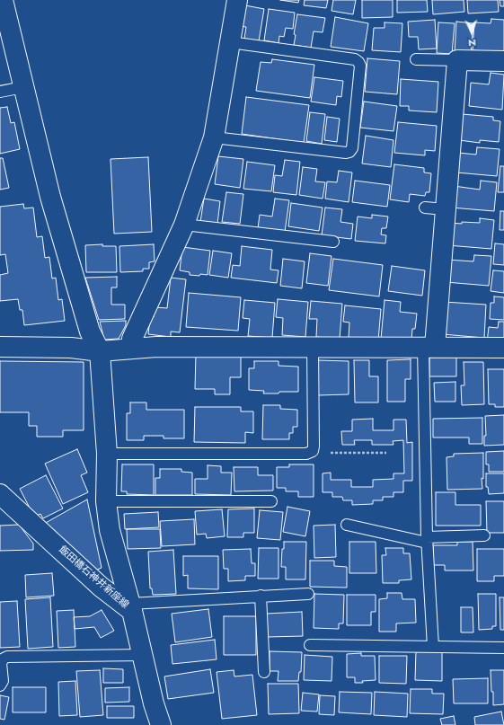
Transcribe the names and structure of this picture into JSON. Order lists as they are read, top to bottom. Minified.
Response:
{"streets":{"street":["飯田橋石神井新座線"]},"north":"bottom"}
